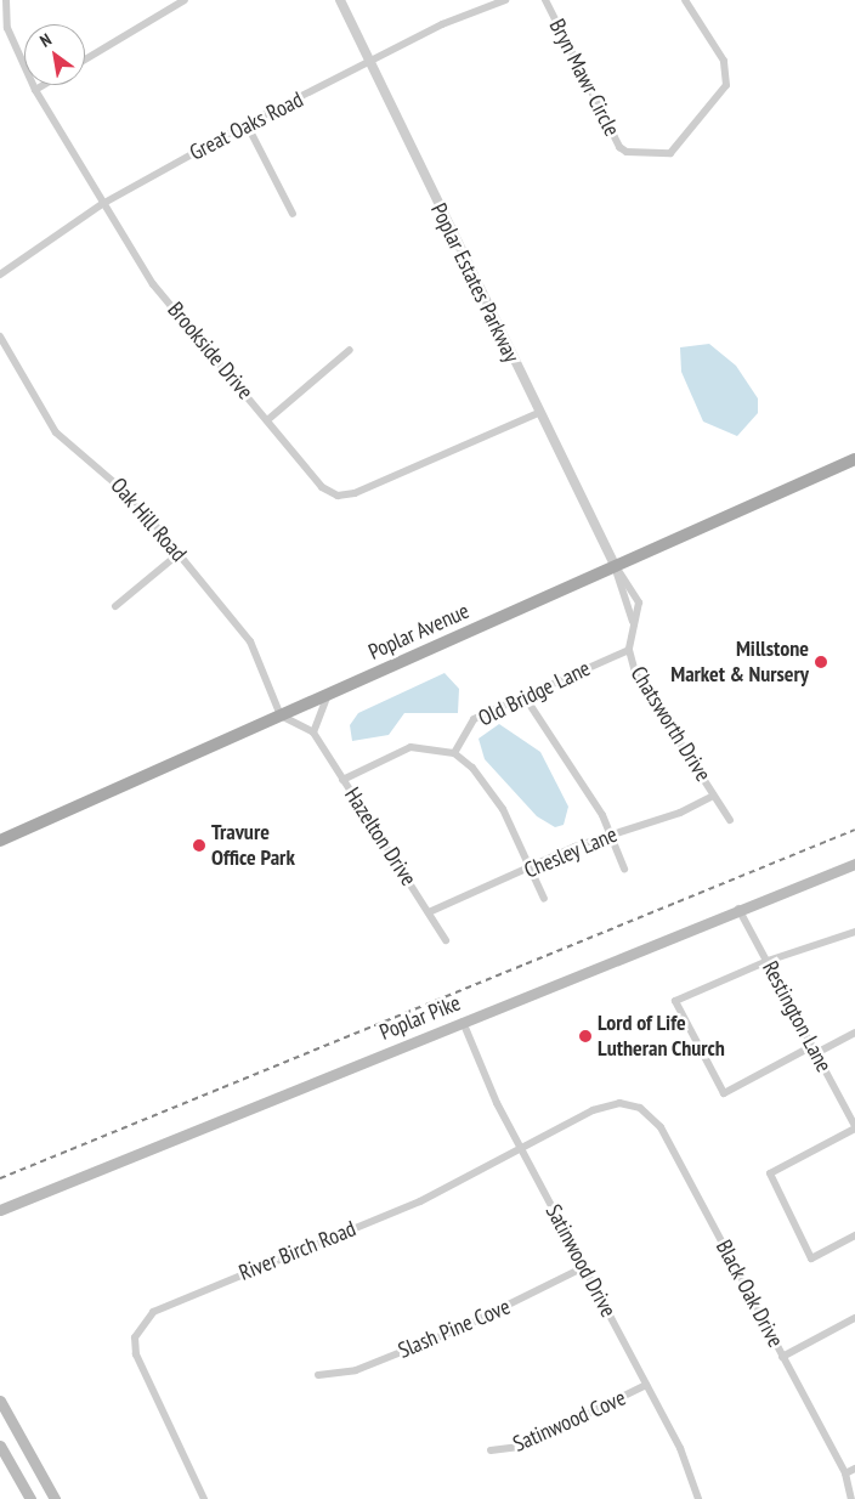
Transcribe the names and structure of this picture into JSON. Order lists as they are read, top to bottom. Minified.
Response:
{"streets":{"main road":["Poplar Avenue","Poplar Pike"],"street":["Bryn Mawr Circle","Great Oaks Road","Poplar Estates Parkway","Brookside Drive","Oak Hill Road","Old Bridge Lane","Chatsworth Drive","Hazelton Drive","Chesley Lane","Restington Lane","River Birch Road","Satinwood Drive","Black Oak Drive","Slash Pine Cove","Satinwood Cove"]},"crossings":[["Great Oaks Road","Poplar Estates Parkway"],["Great Oaks Road","Brookside Drive"],["Poplar Estates Parkway","Brookside Drive"],["Poplar Estates Parkway","Poplar Avenue"],["Poplar Estates Parkway","Chatsworth Drive"],["Oak Hill Road","Poplar Avenue"],["Poplar Avenue","Chatsworth Drive"],["Old Bridge Lane","Chatsworth Drive"],["Chatsworth Drive","Chesley Lane"],["Hazelton Drive","Chesley Lane"],["Restington Lane","Poplar Pike"],["Poplar Pike","Satinwood Drive"],["River Birch Road","Satinwood Drive"],["River Birch Road","Black Oak Drive"],["Satinwood Drive","Slash Pine Cove"],["Satinwood Drive","Satinwood Cove"]],"places":["Millstone Market & Nursery","Travure Office Park","Lord of Life Lutheran Church"],"north":"top left"}
